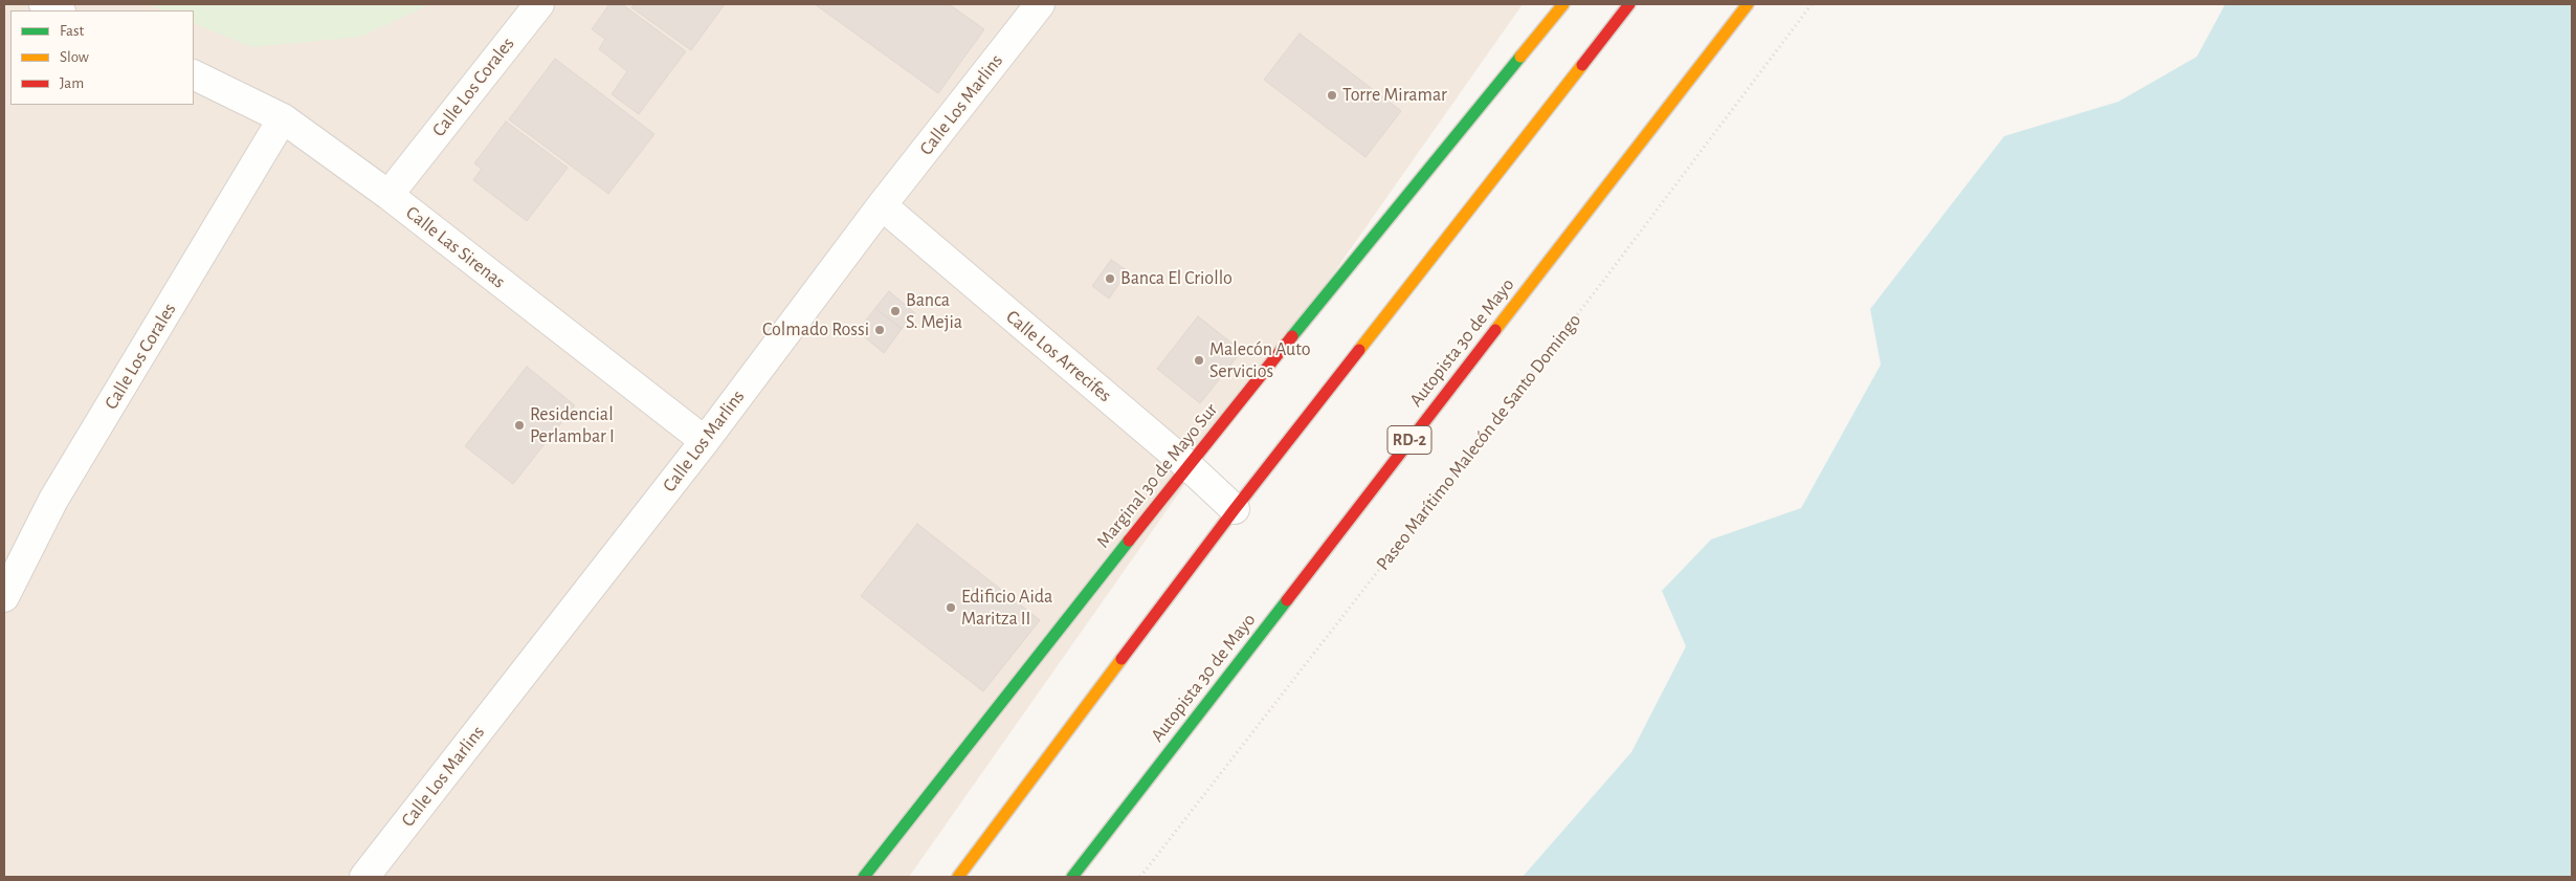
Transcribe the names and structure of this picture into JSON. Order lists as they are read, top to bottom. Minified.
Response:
{"streets":{"main road":["Autopista 30 de Mayo","RD-2","Marginal 30 de Mayo Sur"],"street":["Calle Los Corales","Calle Los Marlins","Calle Las Sirenas","Calle Los Arrecifes"],"path":["Paseo Marítimo Malecón de Santo Domingo"]},"crossings":[["Calle Los Corales","Calle Las Sirenas"],["Calle Los Marlins","Calle Las Sirenas"],["Calle Los Marlins","Calle Los Arrecifes"],["Calle Los Arrecifes","Marginal 30 de Mayo Sur"]],"places":["Torre Miramar","Banca El Criollo","Banca S. Mejia","Colmado Rossi","Malecón Auto Servicios","Residencial Perlambar I","Edificio Aida Maritza II"],"legend":["Fast","Slow","Jam"]}
